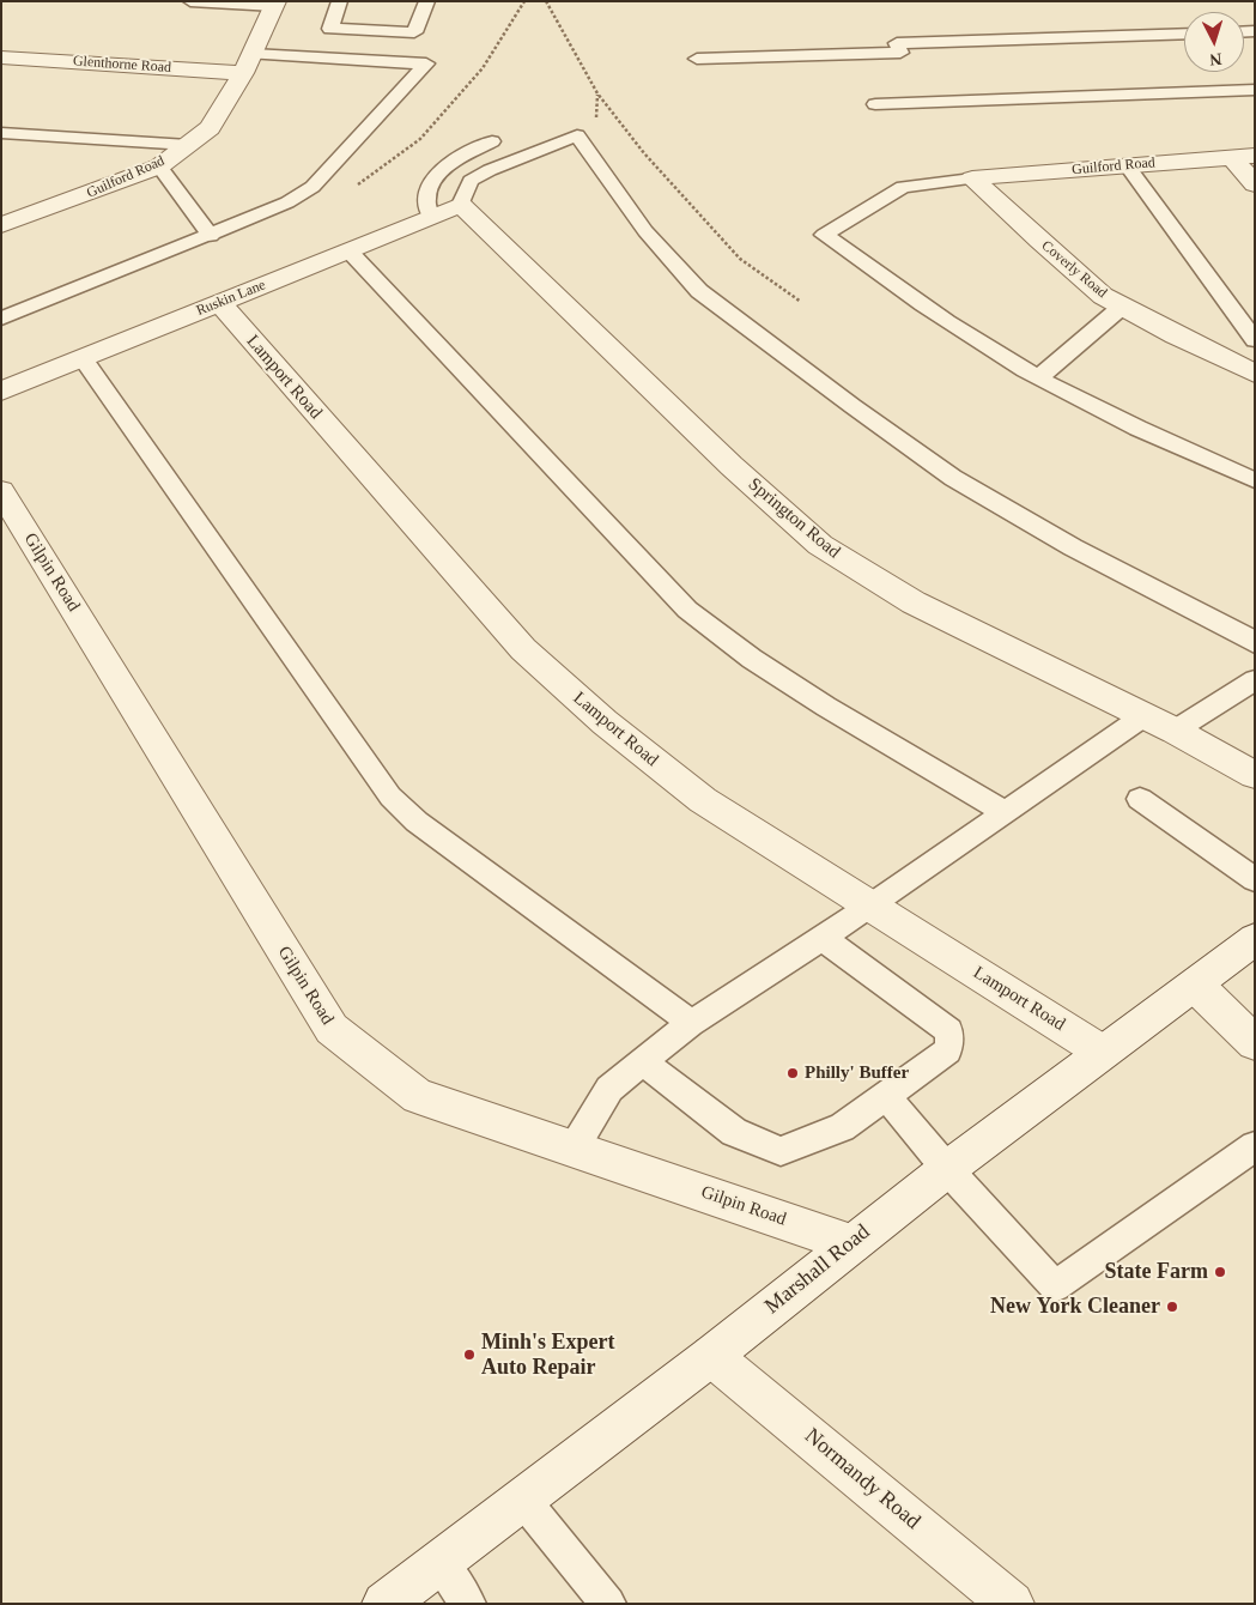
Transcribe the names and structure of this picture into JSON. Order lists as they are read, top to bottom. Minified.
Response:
{"streets":{"street":["Glenthorne Road","Guilford Road","Coverly Road","Ruskin Lane","Lamport Road","Springton Road","Gilpin Road","Marshall Road","Normandy Road"]},"crossings":[["Glenthorne Road","Guilford Road"],["Guilford Road","Coverly Road"],["Ruskin Lane","Lamport Road"],["Ruskin Lane","Springton Road"],["Lamport Road","Marshall Road"],["Gilpin Road","Marshall Road"],["Marshall Road","Normandy Road"]],"places":["Philly' Buffer","State Farm","New York Cleaner","Minh's Expert Auto Repair"],"north":"bottom"}
